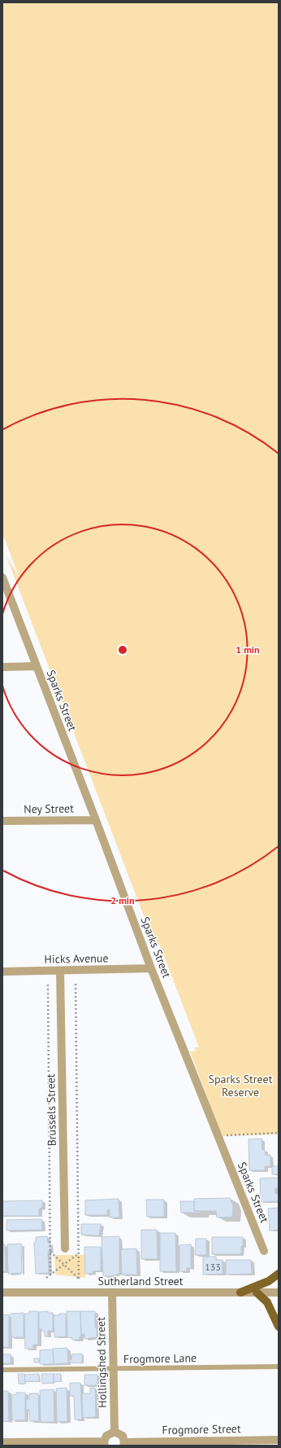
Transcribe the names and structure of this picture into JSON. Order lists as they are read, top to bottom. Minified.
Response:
{"streets":{"street":["Sparks Street","Ney Street","Hicks Avenue","Brussels Street","Sutherland Street","Hollingshed Street","Frogmore Street"],"lane":["Frogmore Lane"]},"crossings":[["Sparks Street","Ney Street"],["Sparks Street","Hicks Avenue"],["Hicks Avenue","Brussels Street"],["Sutherland Street","Hollingshed Street"],["Frogmore Lane","Hollingshed Street"]],"parks":["Sparks Street Reserve"],"house_numbers":["133"],"rings":["1 min","2 min"]}
